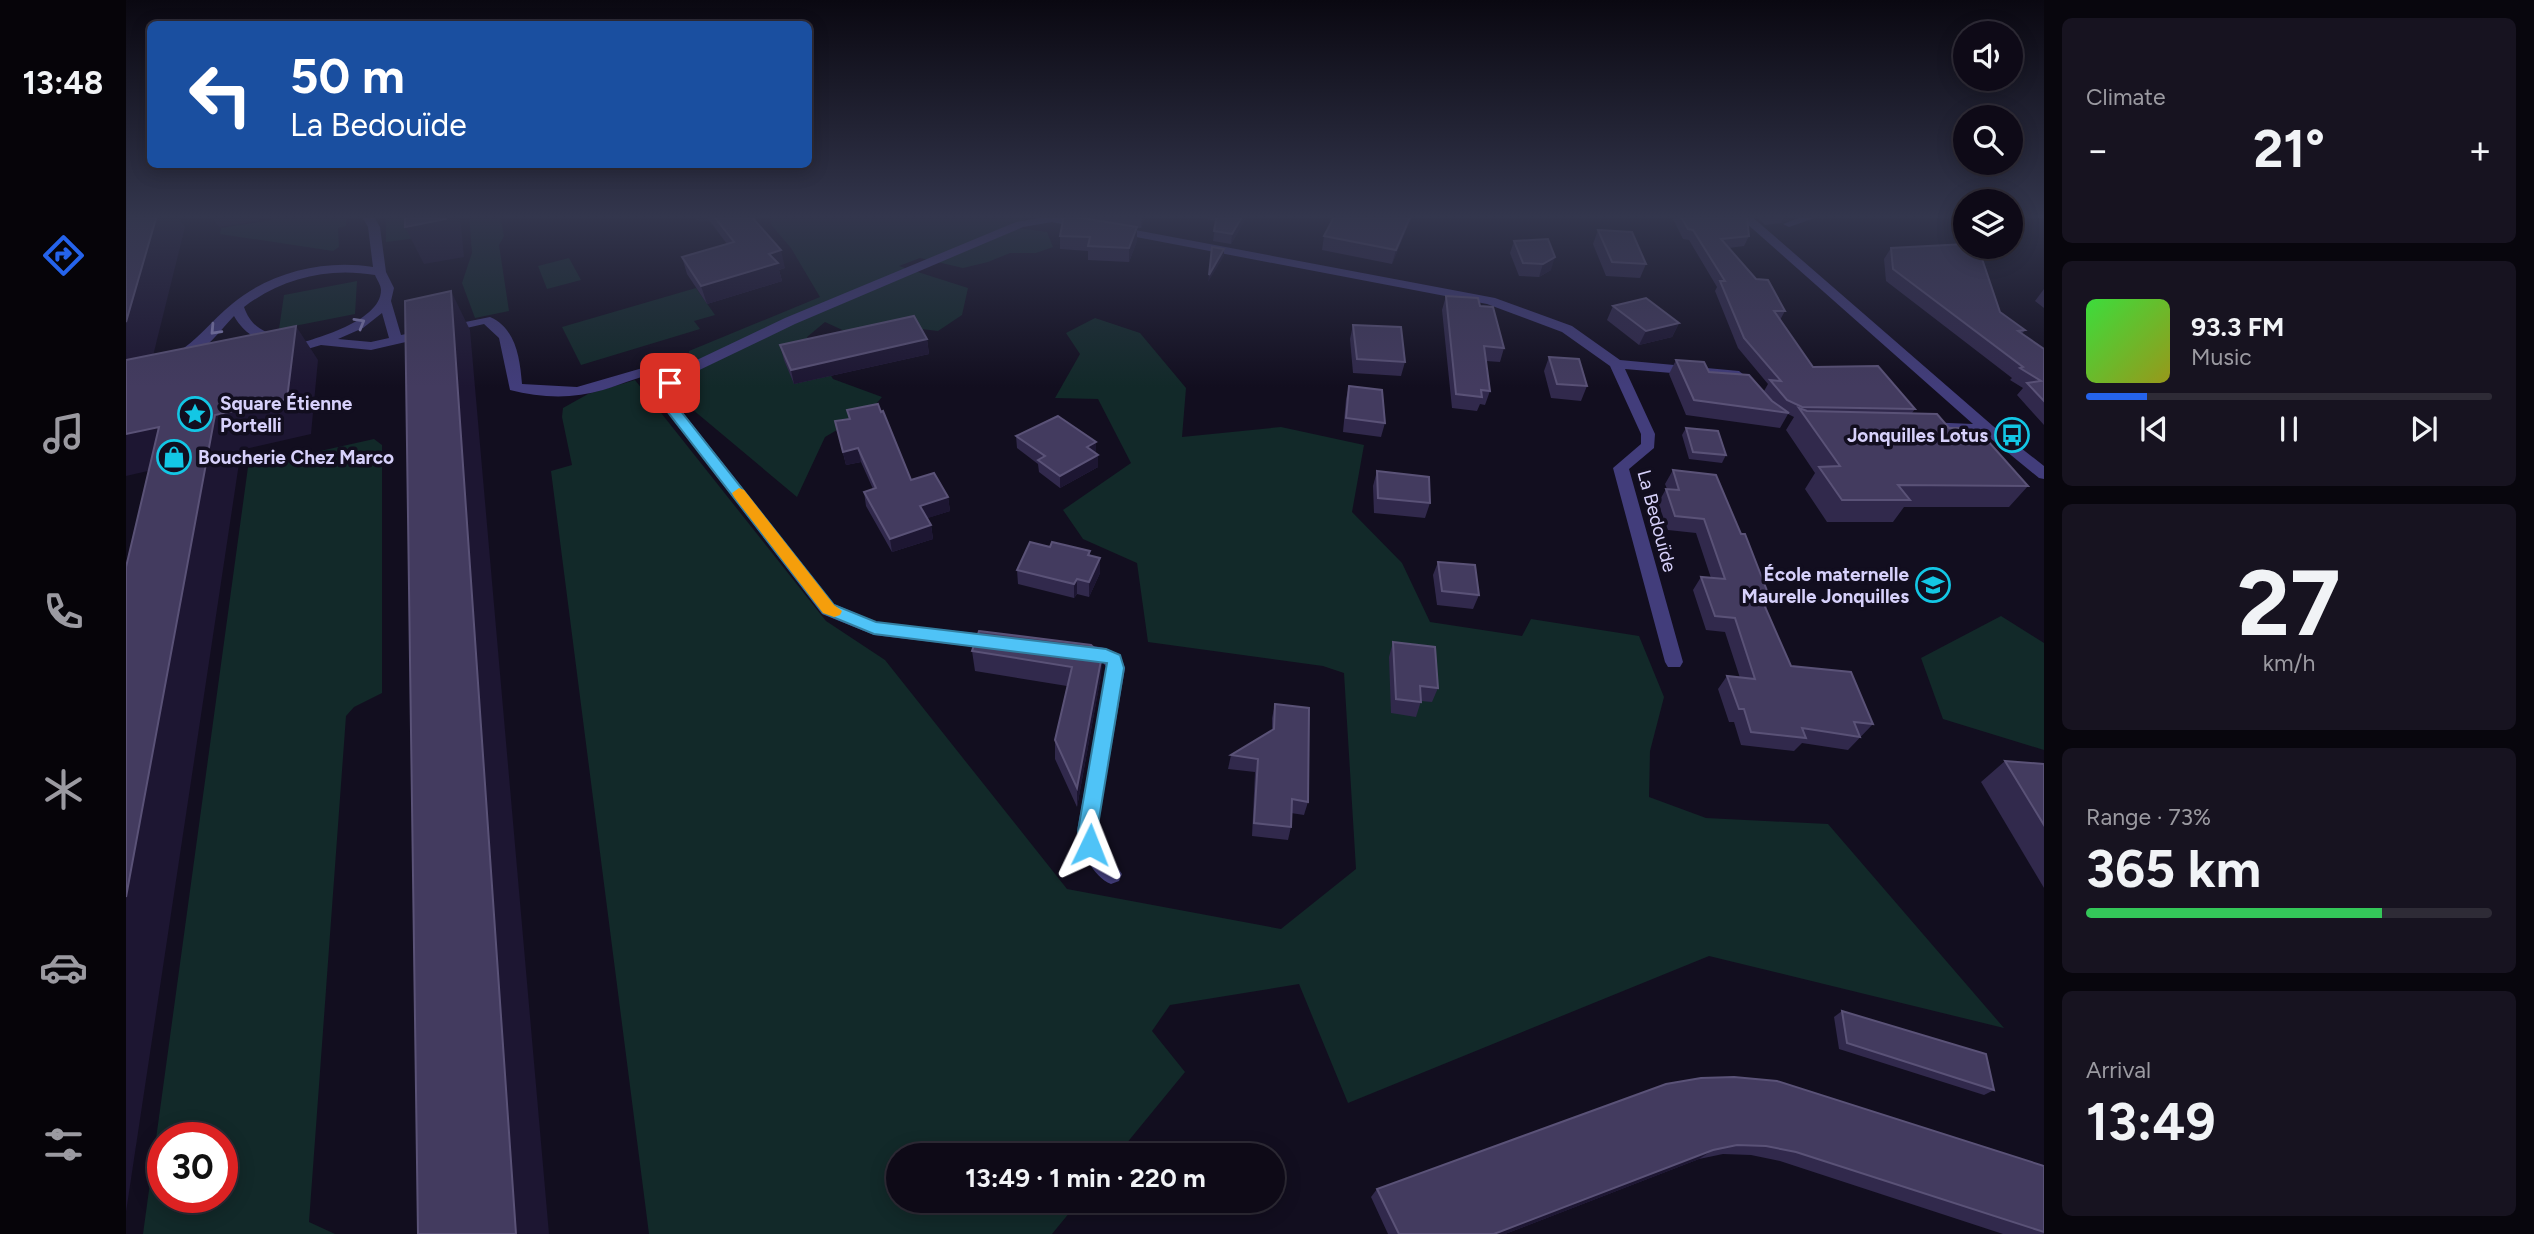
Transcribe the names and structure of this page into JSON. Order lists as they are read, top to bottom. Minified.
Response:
{"streets":{"street":["La Bedouïde"]},"places":{"place":["Square Étienne Portelli"],"bus stop":["Jonquilles Lotus"],"shop":["Boucherie Chez Marco"],"school or university":["École maternelle Maurelle Jonquilles"]},"page":{"tabs":"13:48","tile":["Climate",["27","km/h"],["Range · 73%","365 km"],["Arrival","13:49"]],"turn":["50 m","La Bedouïde"],"heat":["−","21°","+"],"song":["93.3 FM","Music"],"limit":"30","trip":"13:49 · 1 min · 220 m"}}
